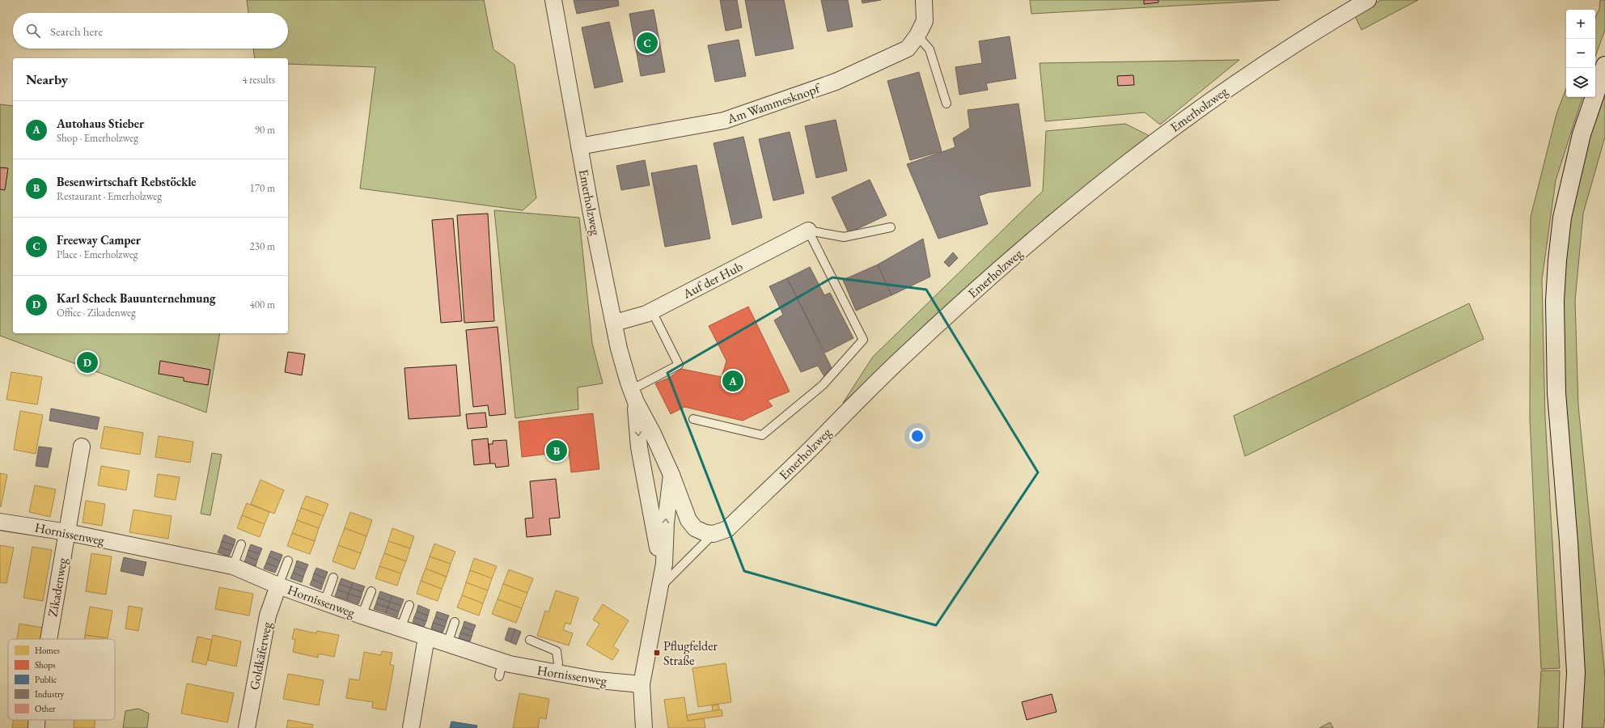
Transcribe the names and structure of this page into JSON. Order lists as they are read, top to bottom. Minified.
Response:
{"streets":{"street":["Am Wammesknopf","Emerholzweg","Auf der Hub","Hornissenweg","Zikadenweg","Goldkäferweg"]},"crossings":[["Am Wammesknopf","Emerholzweg"],["Emerholzweg","Auf der Hub"],["Emerholzweg","Hornissenweg"],["Hornissenweg","Zikadenweg"],["Hornissenweg","Goldkäferweg"]],"places":{"transit":["Pflugfelder Straße"]},"legend":["Homes","Shops","Public","Industry","Other"],"page":{"map_buttons":["+","−"],"search":"Search here","pins":["C","D","A","B"],"heading":["Nearby","4 results"],"list":[{"mark":"A","name":"Autohaus Stieber","note":"Shop · Emerholzweg","value":"90 m"},{"mark":"B","name":"Besenwirtschaft Rebstöckle","note":"Restaurant · Emerholzweg","value":"170 m"},{"mark":"C","name":"Freeway Camper","note":"Place · Emerholzweg","value":"230 m"},{"mark":"D","name":"Karl Scheck Bauunternehmung","note":"Office · Zikadenweg","value":"400 m"}]}}
